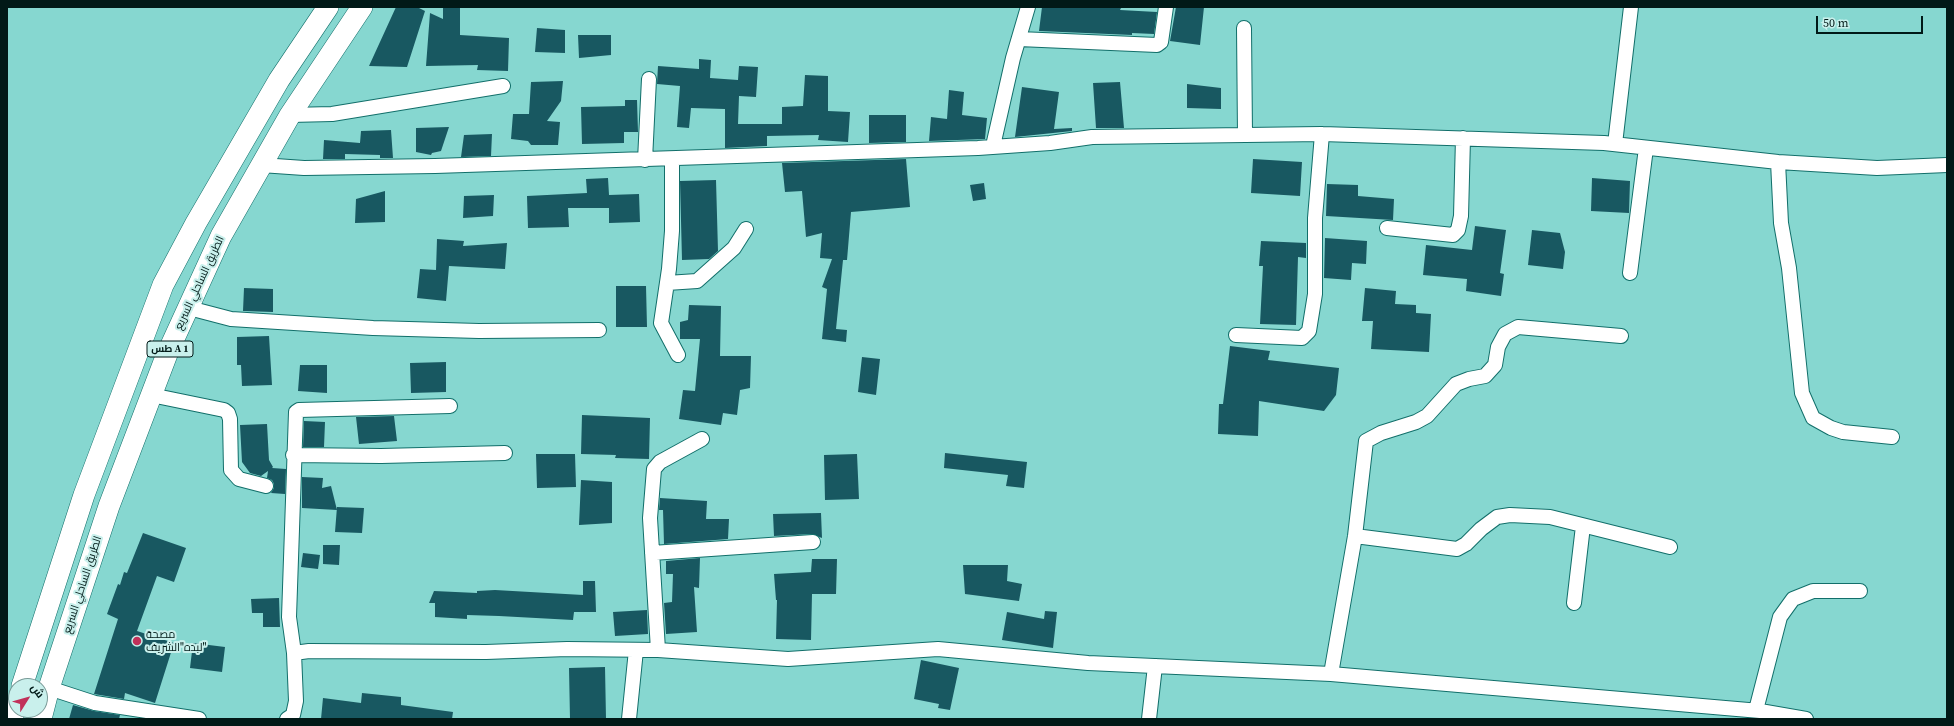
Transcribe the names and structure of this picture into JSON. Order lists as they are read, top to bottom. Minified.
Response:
{"streets":{"highway":["الطريق الساحلي السريع","طس A 1"]},"places":["مصحة لبده\"الشريف\""],"scale_bar":"50 m","north":"top right"}
